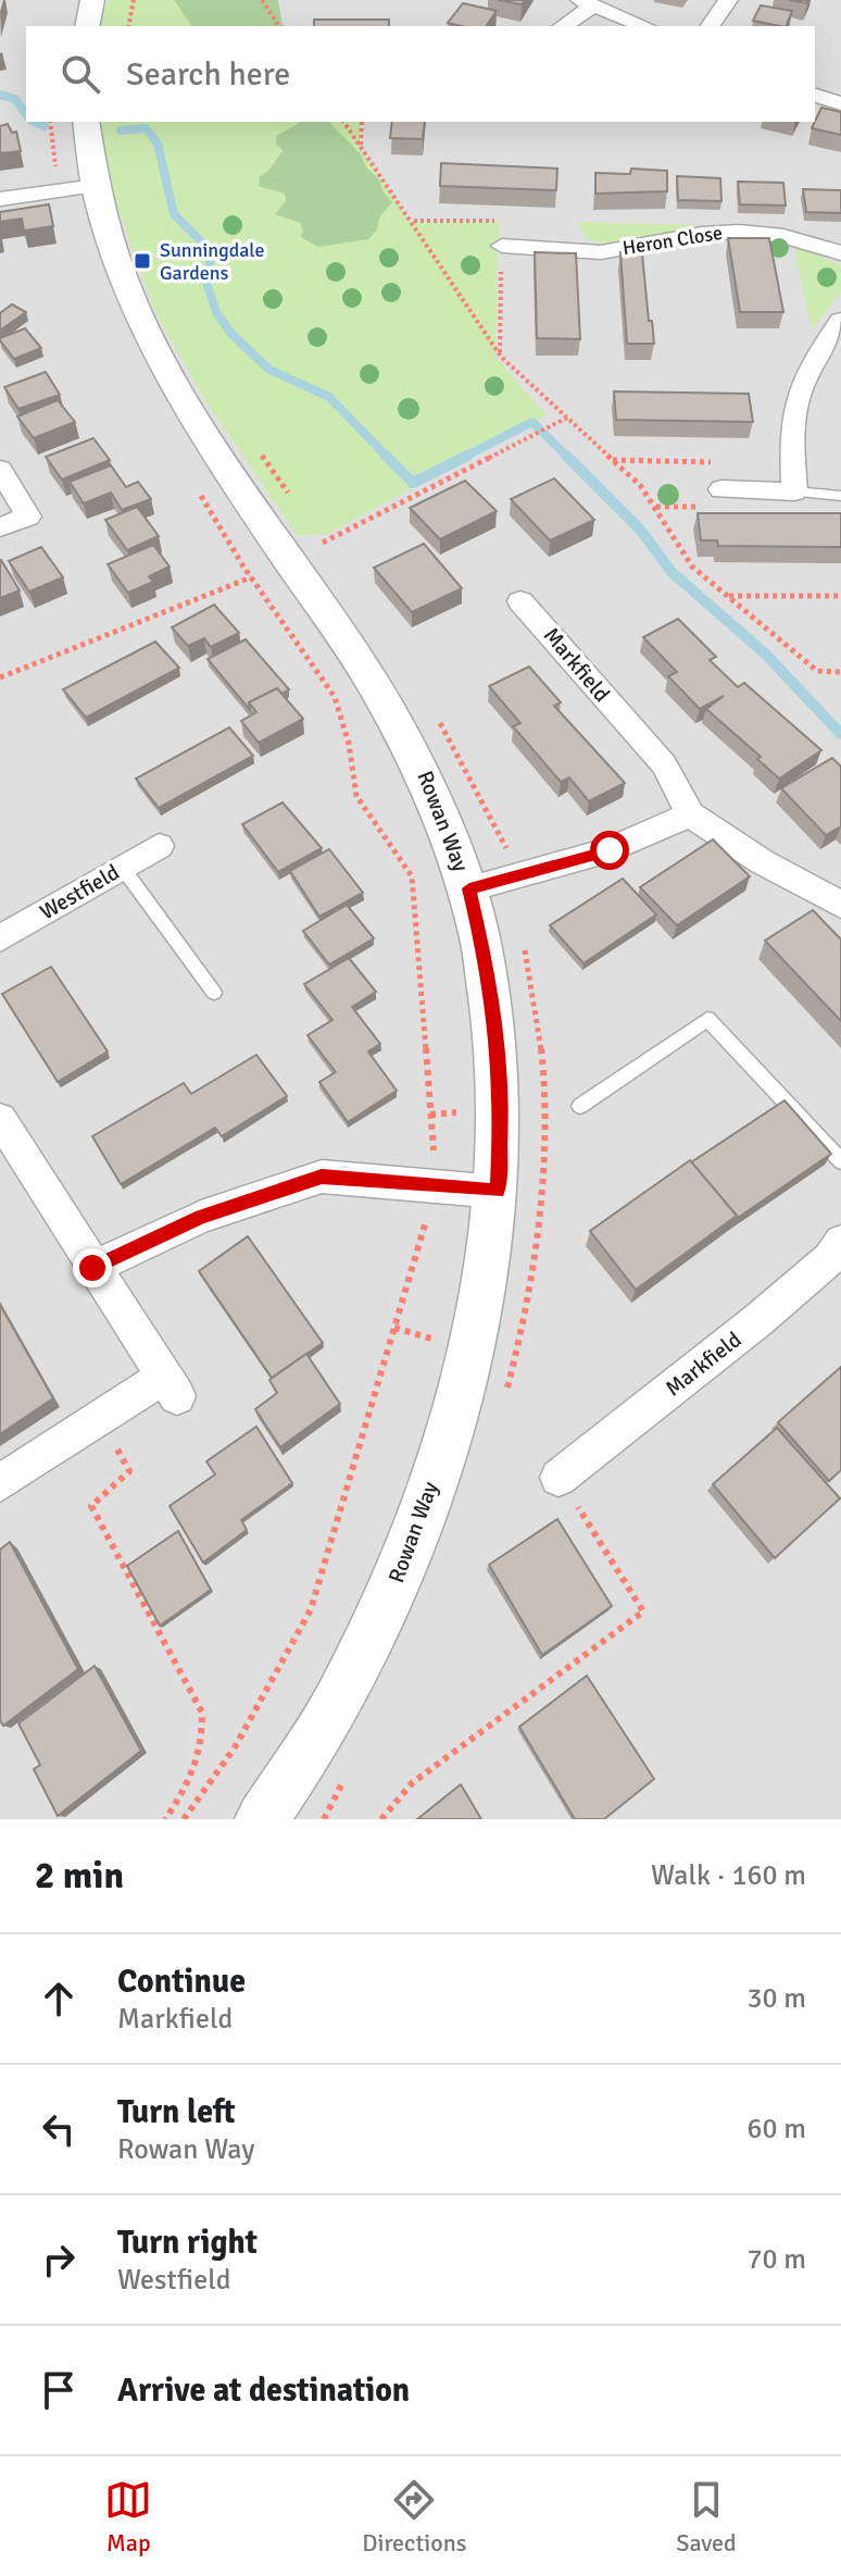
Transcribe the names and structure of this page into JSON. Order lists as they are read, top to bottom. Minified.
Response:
{"streets":{"street":["Heron Close","Markfield","Rowan Way","Westfield"]},"places":{"transit":["Sunningdale Gardens"]},"page":{"search":"Search here","heading":["2 min","Walk · 160 m"],"list":[["Continue","Markfield","30 m"],["Turn left","Rowan Way","60 m"],["Turn right","Westfield","70 m"],"Arrive at destination"],"nav":["Map","Directions","Saved"]}}
